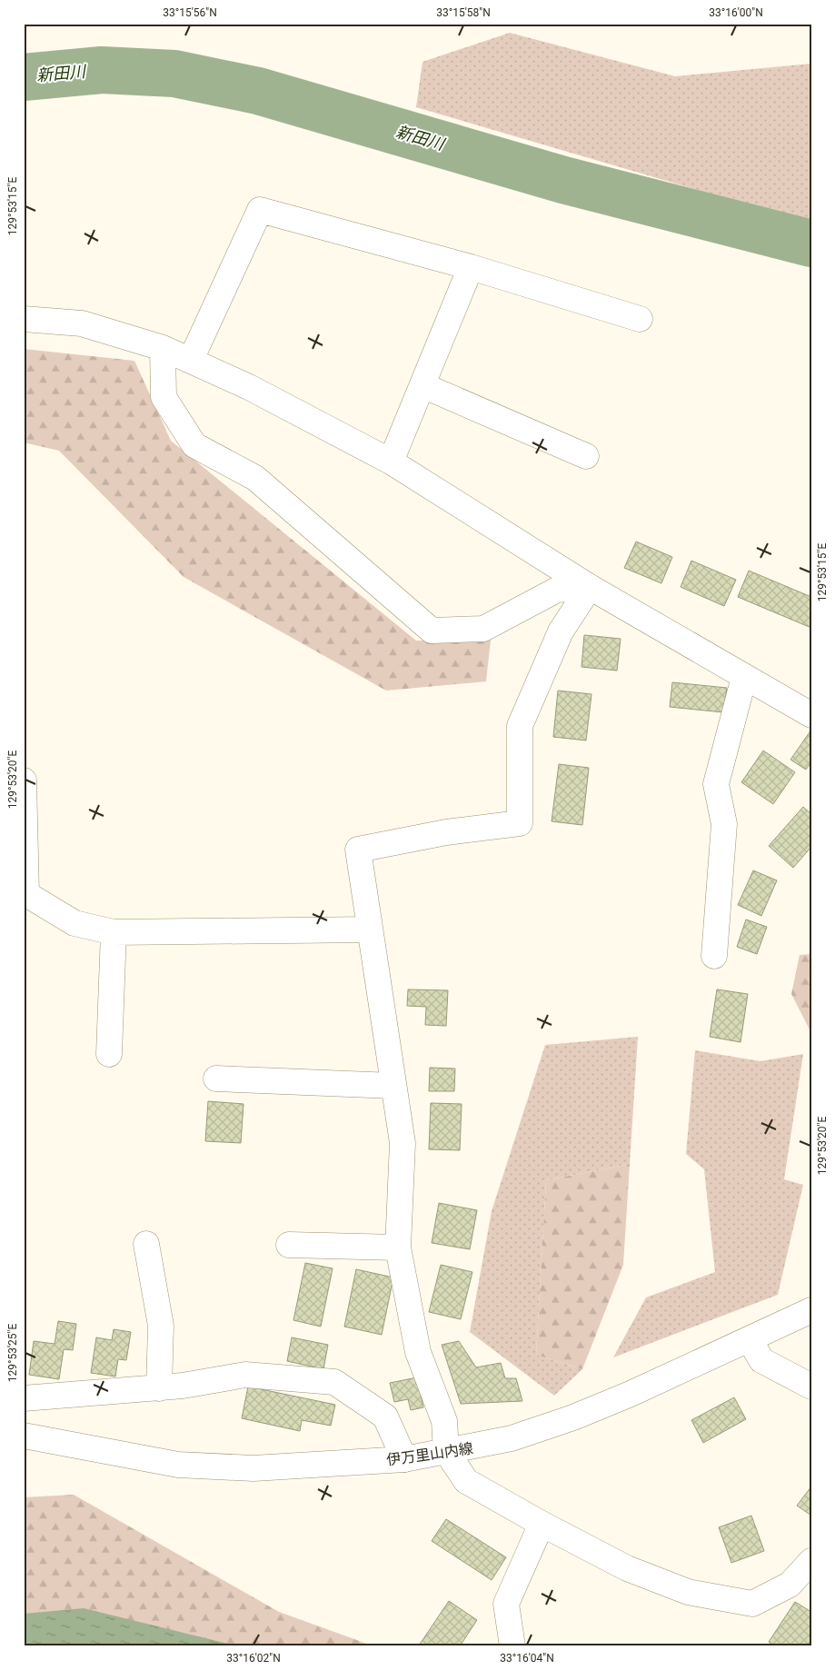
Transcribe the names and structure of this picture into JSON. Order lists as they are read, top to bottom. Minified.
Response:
{"streets":{"street":["伊万里山内線"]},"water":["新田川"],"coordinates":["33°15'56\"N","33°15'58\"N","33°16'00\"N","129°53'15\"E","129°53'20\"E","129°53'25\"E","33°16'02\"N","33°16'04\"N"]}
